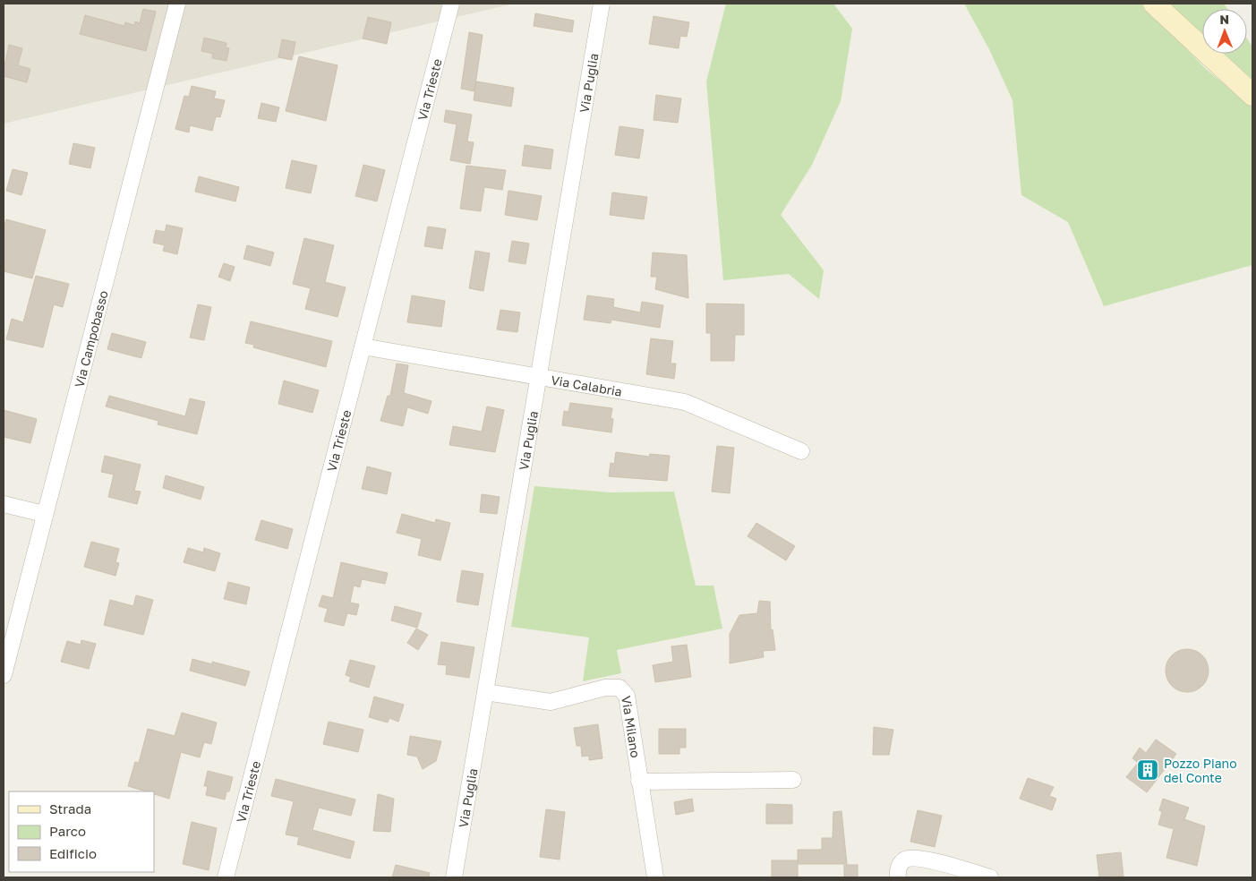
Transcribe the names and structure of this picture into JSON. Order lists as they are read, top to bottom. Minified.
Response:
{"streets":{"street":["Via Puglia","Via Trieste","Via Campobasso","Via Calabria","Via Milano"]},"crossings":[["Via Puglia","Via Calabria"],["Via Puglia","Via Milano"],["Via Trieste","Via Calabria"]],"places":{"building":["Pozzo Piano del Conte"]},"legend":["Strada","Parco","Edificio"],"north":"top"}
